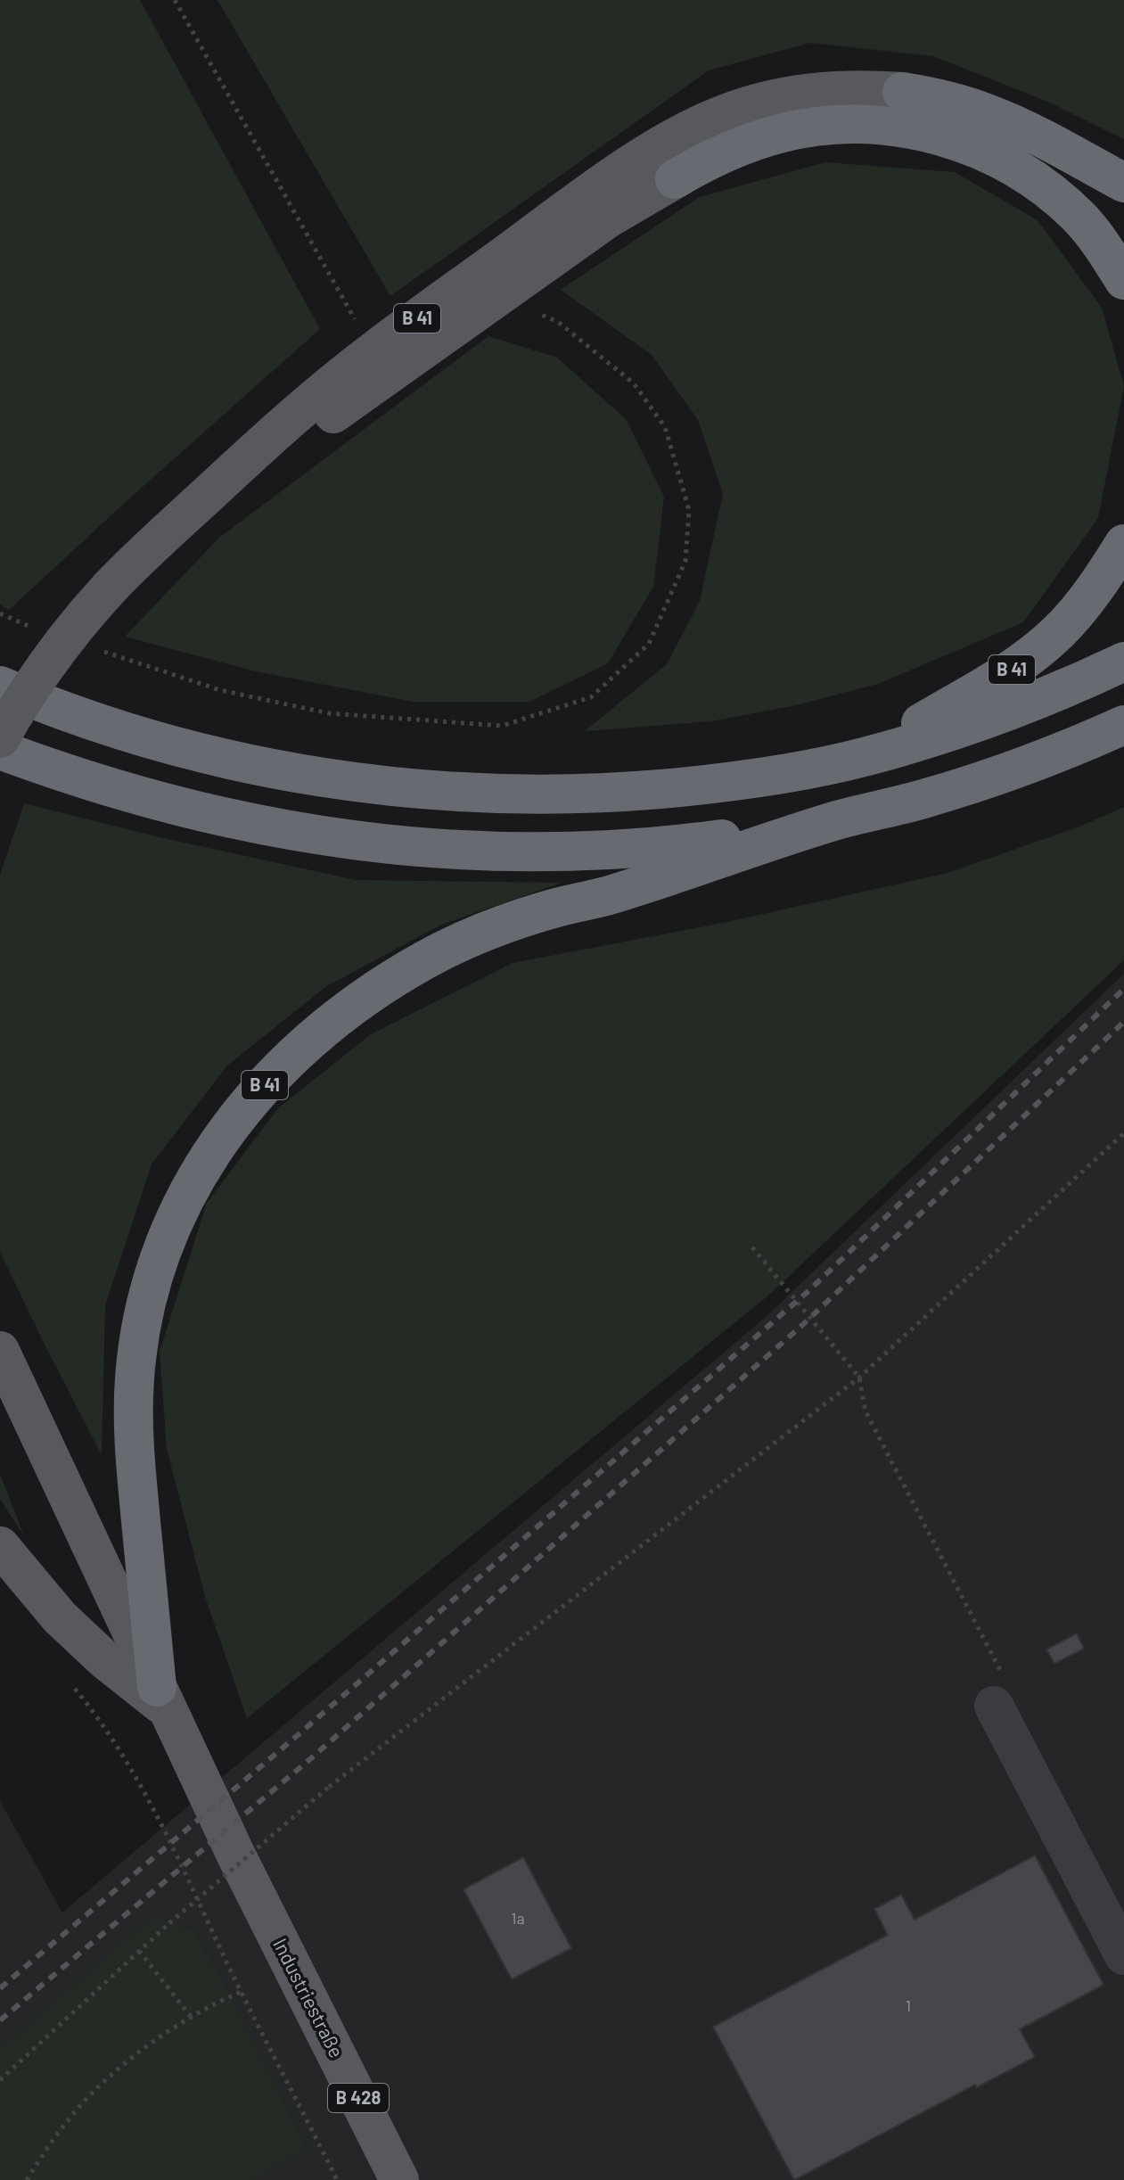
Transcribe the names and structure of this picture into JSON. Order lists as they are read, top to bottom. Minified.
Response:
{"streets":{"highway":["B 41"],"main road":["Industriestraße","B 428"]},"crossings":[["B 41","Industriestraße"]],"house_numbers":["1a","1"]}
